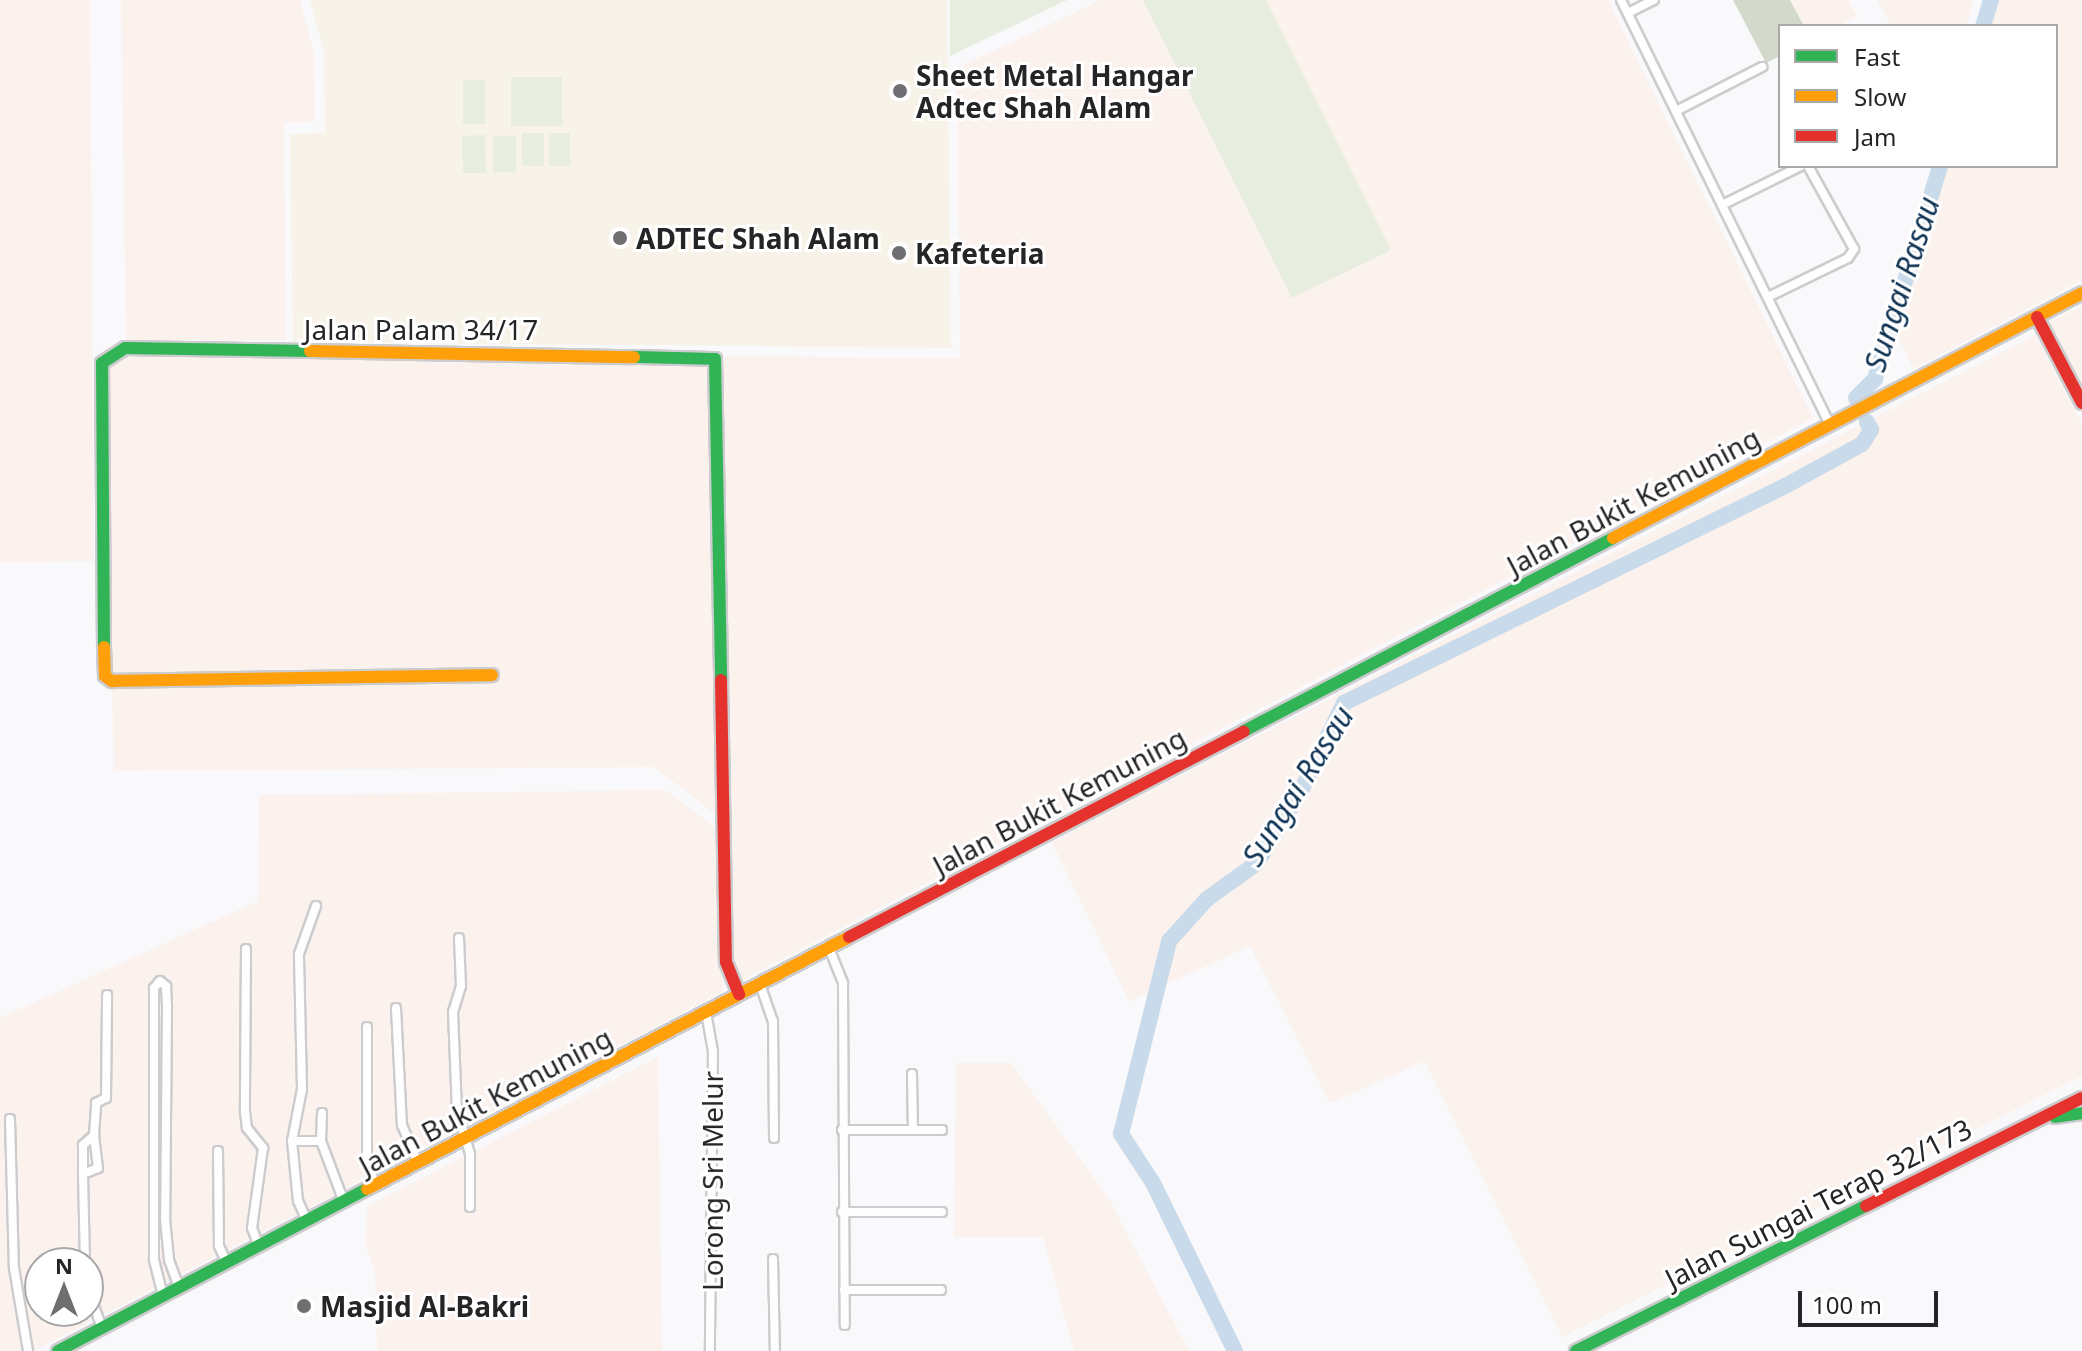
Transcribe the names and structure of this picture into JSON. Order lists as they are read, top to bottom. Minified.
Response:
{"streets":{"street":["Jalan Palam 34/17","Jalan Bukit Kemuning","Lorong Sri Melur","Jalan Sungai Terap 32/173"]},"crossings":[["Jalan Palam 34/17","Jalan Bukit Kemuning"],["Jalan Bukit Kemuning","Lorong Sri Melur"]],"water":["Sungai Rasau"],"places":["Sheet Metal Hangar Adtec Shah Alam","ADTEC Shah Alam","Kafeteria","Masjid Al-Bakri"],"legend":["Fast","Slow","Jam"],"scale_bar":"100 m","north":"top"}
